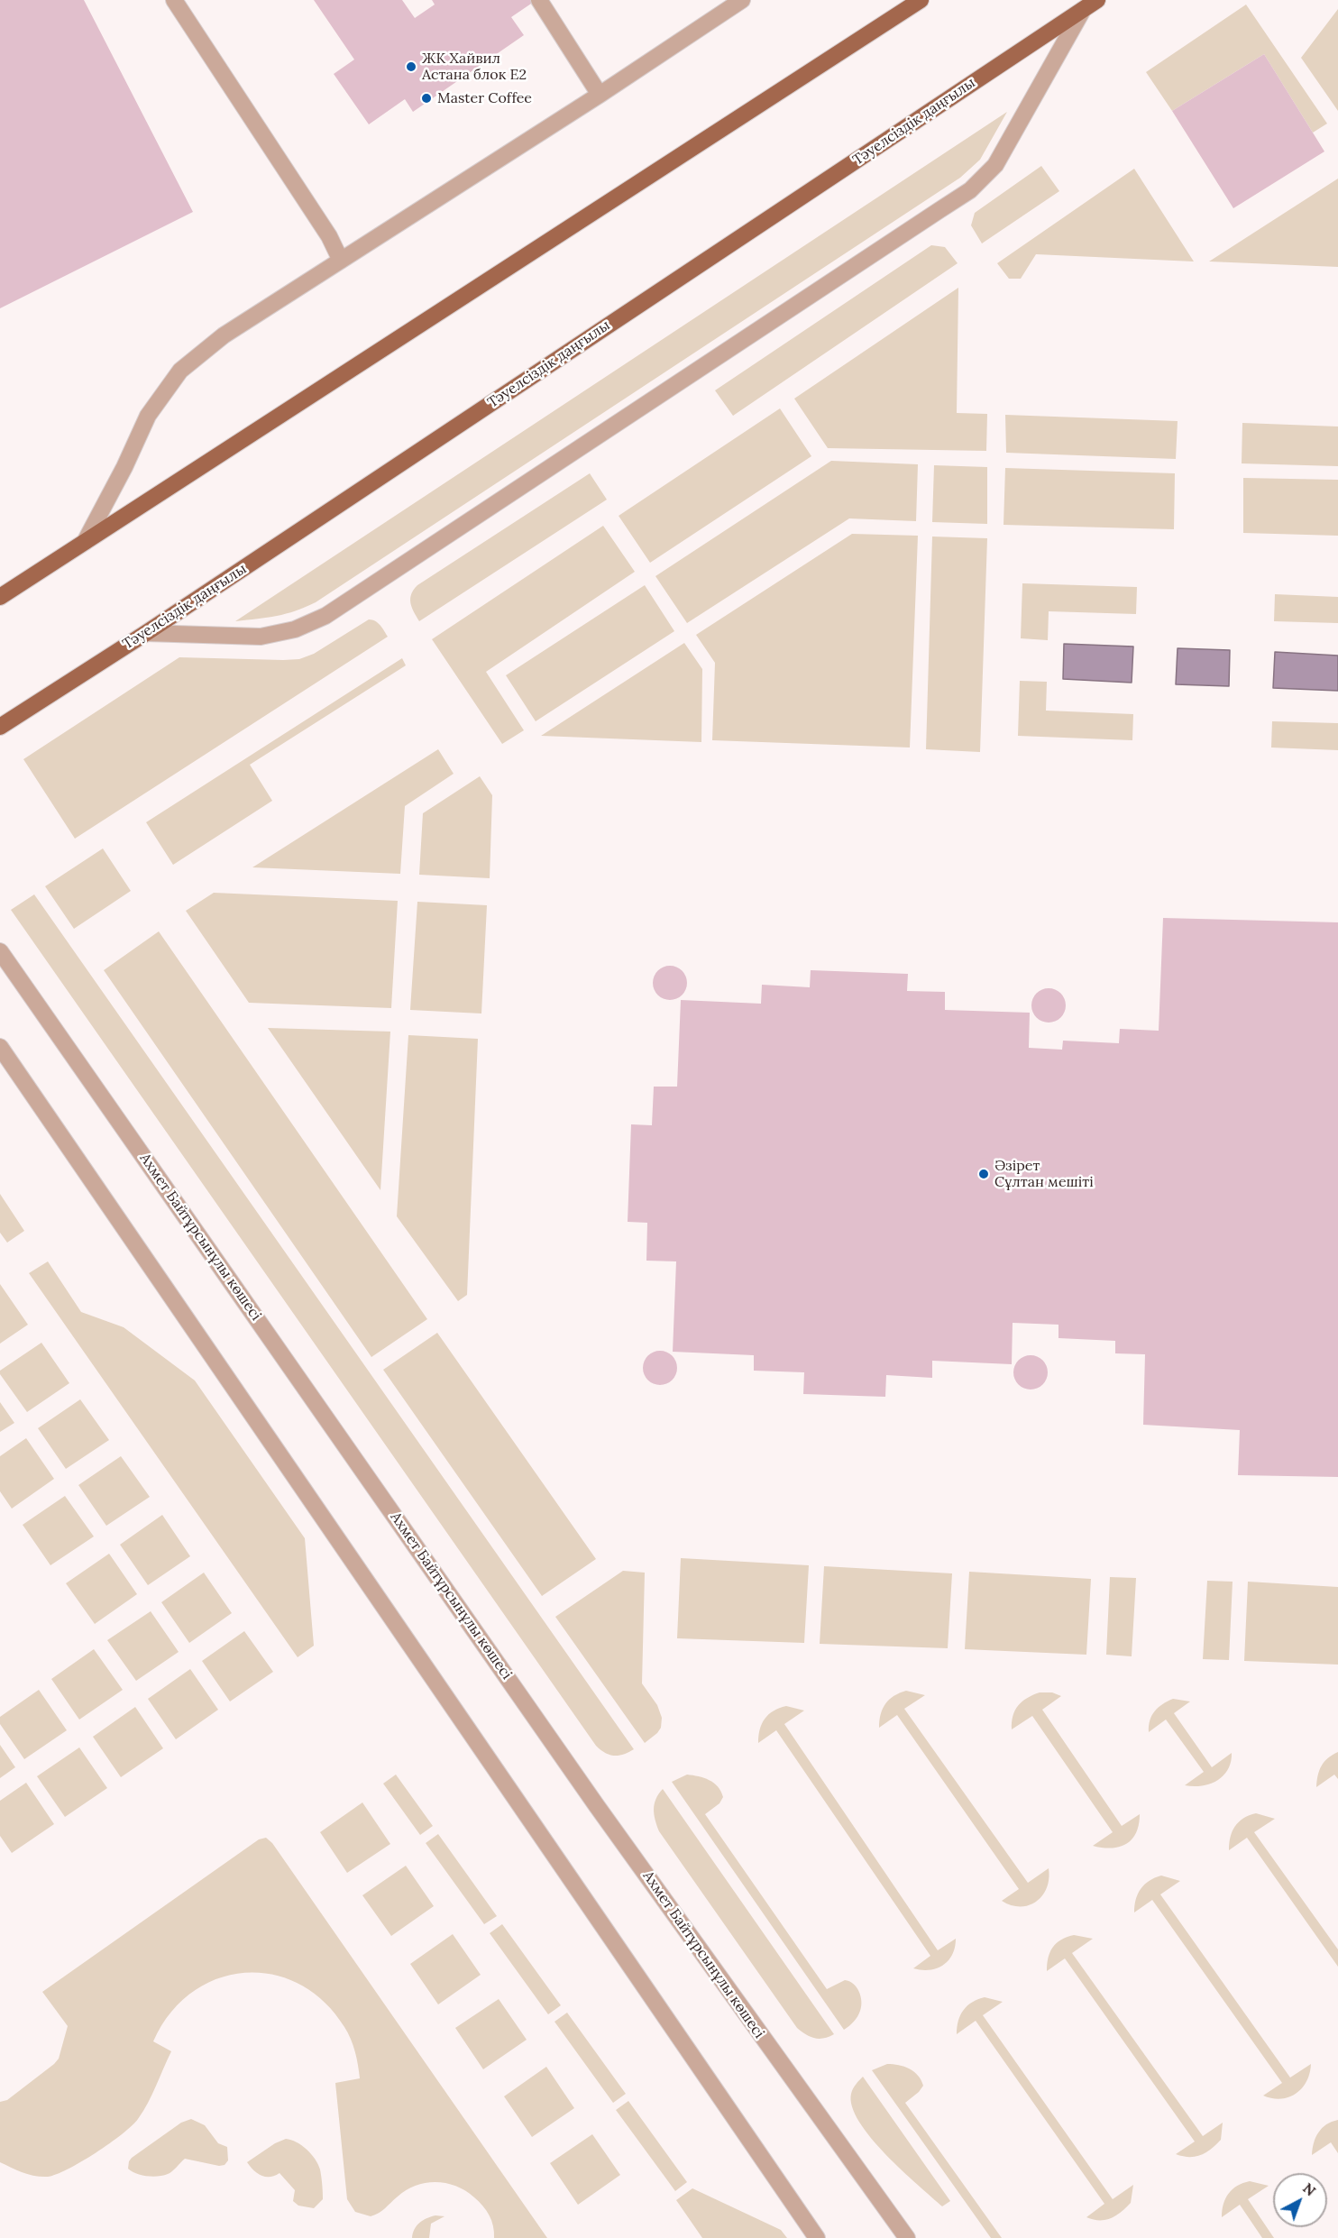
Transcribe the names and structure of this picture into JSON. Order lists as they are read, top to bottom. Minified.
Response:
{"streets":{"main road":["Тәуелсіздік даңғылы"],"street":["Ахмет Байтұрсынұлы көшесі"]},"places":["ЖК Хайвил Астана блок E2","Master Coffee","Әзірет Сұлтан мешіті"],"north":"top right"}
